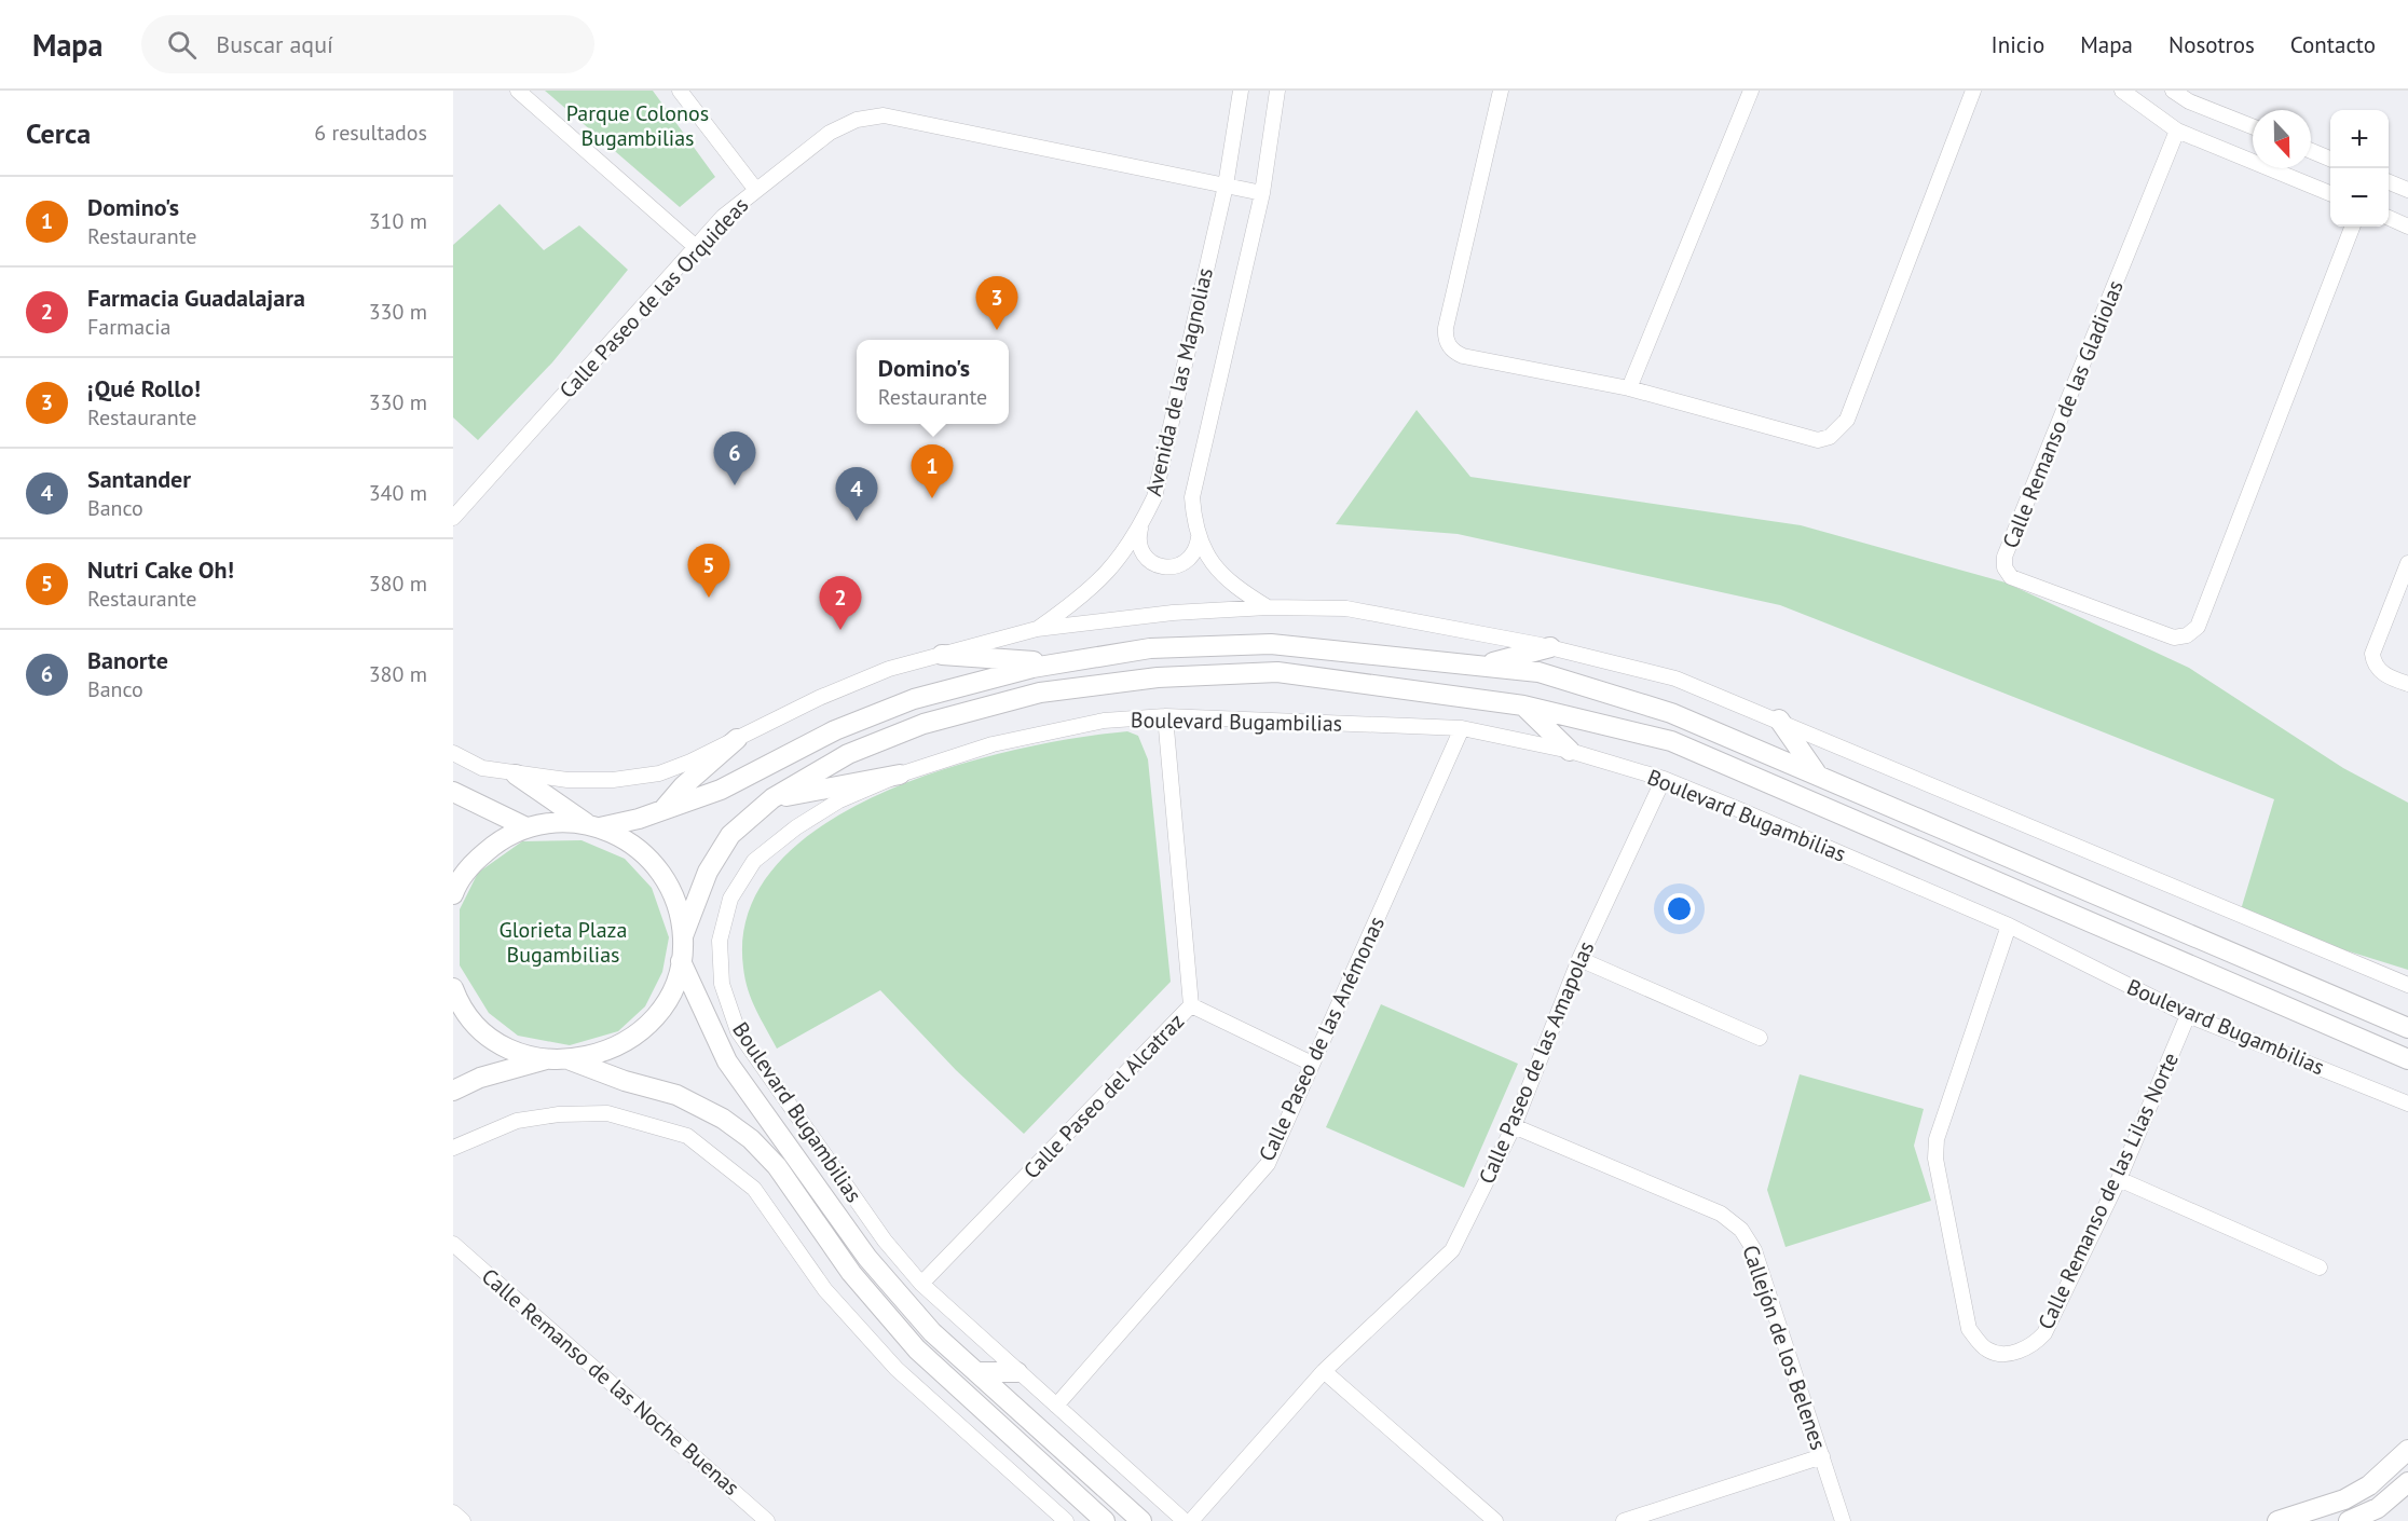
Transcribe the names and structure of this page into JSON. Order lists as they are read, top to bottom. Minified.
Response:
{"streets":{"street":["Calle Paseo de las Orquideas","Avenida de las Magnolias","Calle Remanso de las Gladiolas","Boulevard Bugambilias","Calle Paseo de las Anémonas","Calle Paseo de las Amapolas","Calle Paseo del Alcatraz","Calle Remanso de las Lilas Norte","Callejón de los Belenes","Calle Remanso de las Noche Buenas"]},"crossings":[["Calle Paseo de las Orquideas","Avenida de las Magnolias"],["Boulevard Bugambilias","Calle Paseo de las Anémonas"],["Boulevard Bugambilias","Calle Paseo de las Amapolas"],["Boulevard Bugambilias","Calle Paseo del Alcatraz"],["Boulevard Bugambilias","Calle Remanso de las Lilas Norte"],["Calle Paseo de las Amapolas","Callejón de los Belenes"]],"parks":["Parque Colonos Bugambilias","Glorieta Plaza Bugambilias"],"north":"bottom","page":{"header":"Mapa","search":"Buscar aquí","nav":["Inicio","Mapa","Nosotros","Contacto"],"heading":["Cerca","6 resultados"],"map_buttons":["+","−"],"list":[{"mark":"1","name":"Domino's","note":"Restaurante","value":"310 m"},{"mark":"2","name":"Farmacia Guadalajara","note":"Farmacia","value":"330 m"},{"mark":"3","name":"¡Qué Rollo!","note":"Restaurante","value":"330 m"},{"mark":"4","name":"Santander","note":"Banco","value":"340 m"},{"mark":"5","name":"Nutri Cake Oh!","note":"Restaurante","value":"380 m"},{"mark":"6","name":"Banorte","note":"Banco","value":"380 m"}],"pins":["3","6","1","4","5","2"],"popup":["Domino's","Restaurante"]}}
